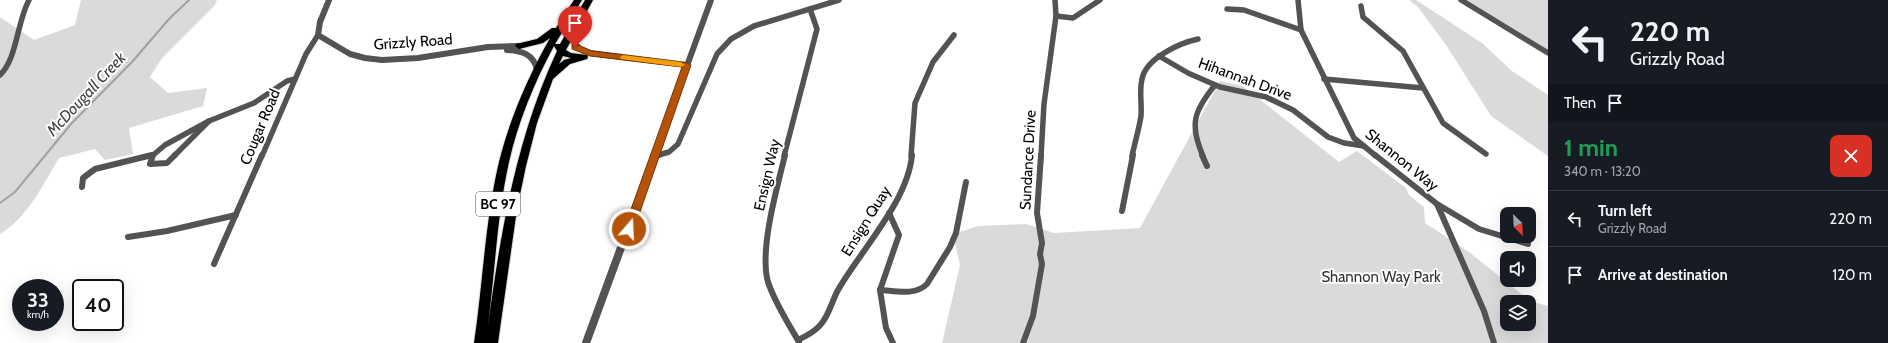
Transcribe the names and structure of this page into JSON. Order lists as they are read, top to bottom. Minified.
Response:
{"streets":{"highway":["BC 97"],"street":["Grizzly Road","Hihannah Drive","Cougar Road","Sundance Drive","Shannon Way","Ensign Way","Ensign Quay"]},"crossings":[["Grizzly Road","Cougar Road"],["Grizzly Road","BC 97"],["Hihannah Drive","Shannon Way"],["Ensign Way","Ensign Quay"]],"water":["McDougall Creek"],"parks":["Shannon Way Park"],"north":"bottom right","page":{"turn":["220 m","Grizzly Road"],"then":"Then","heading":["1 min","340 m · 13:20"],"list":[{"name":"Turn left","note":"Grizzly Road","value":"220 m"},{"name":"Arrive at destination","value":"120 m"}],"speed":"33 km/h","limit":"40"}}
